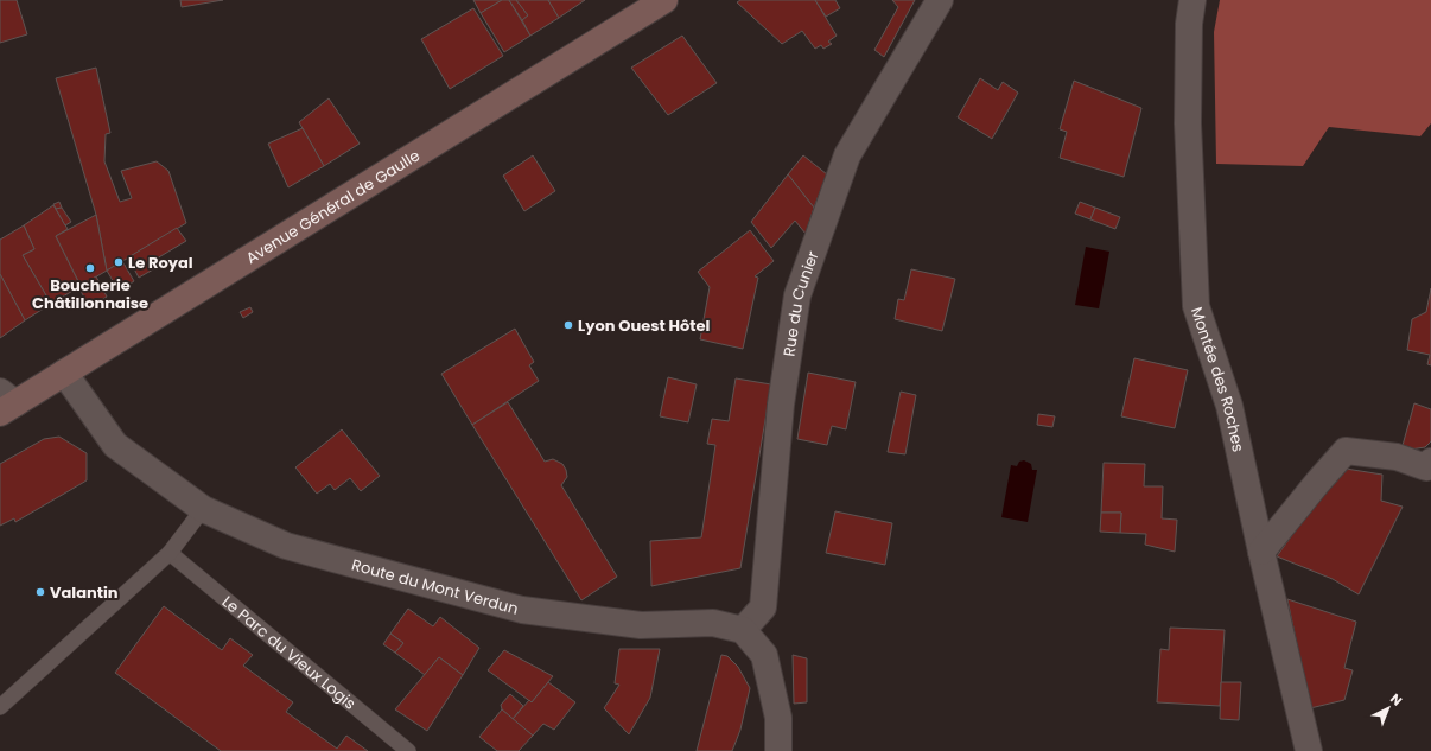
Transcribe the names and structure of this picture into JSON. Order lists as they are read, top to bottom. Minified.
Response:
{"streets":{"main road":["Avenue Général de Gaulle"],"street":["Rue du Cunier","Montée des Roches","Route du Mont Verdun"],"lane":["Le Parc du Vieux Logis"]},"crossings":[["Avenue Général de Gaulle","Route du Mont Verdun"],["Rue du Cunier","Route du Mont Verdun"]],"places":["Le Royal","Boucherie Châtillonnaise","Lyon Ouest Hôtel","Valantin"],"north":"top right"}
